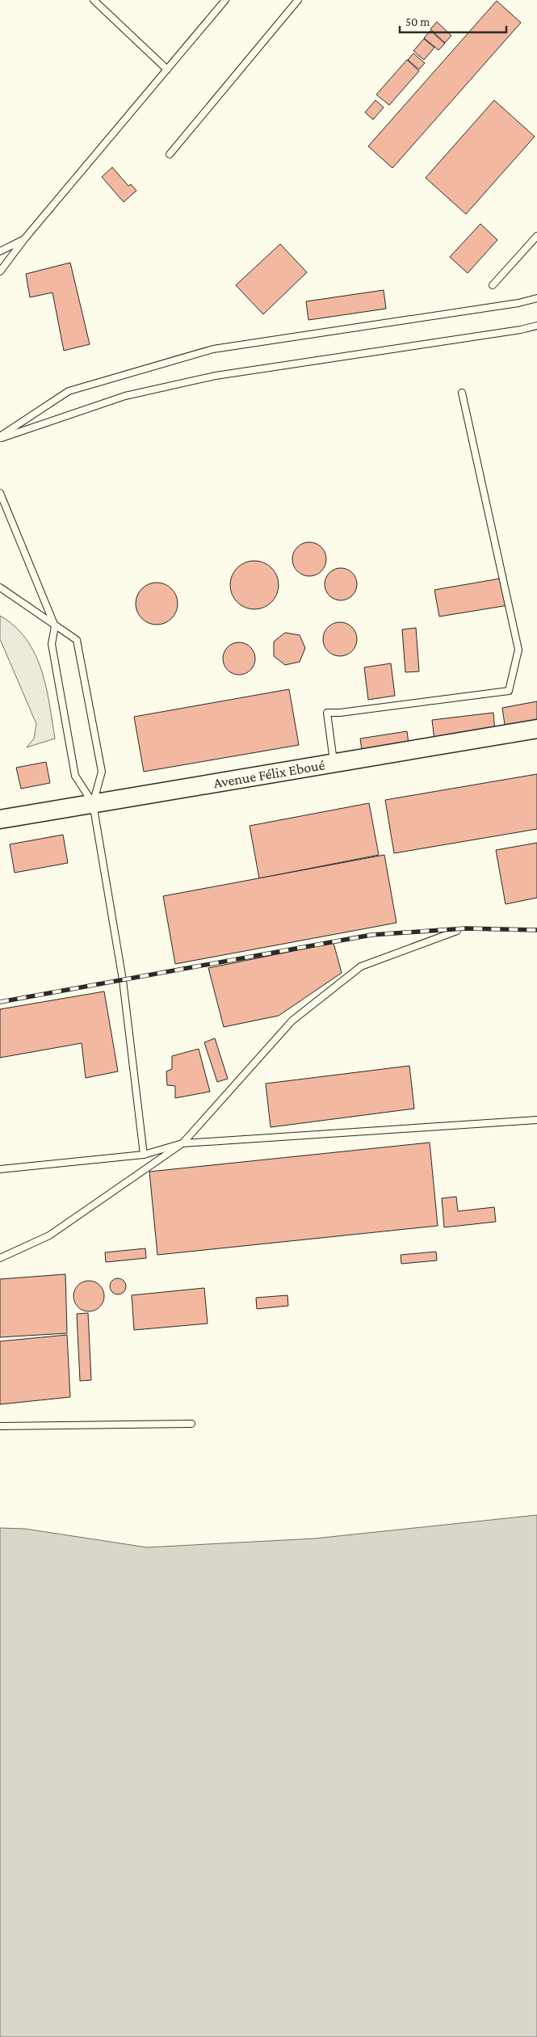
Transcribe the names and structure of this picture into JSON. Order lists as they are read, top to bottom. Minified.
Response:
{"streets":{"street":["Avenue Félix Eboué"]},"scale_bar":"50 m"}
